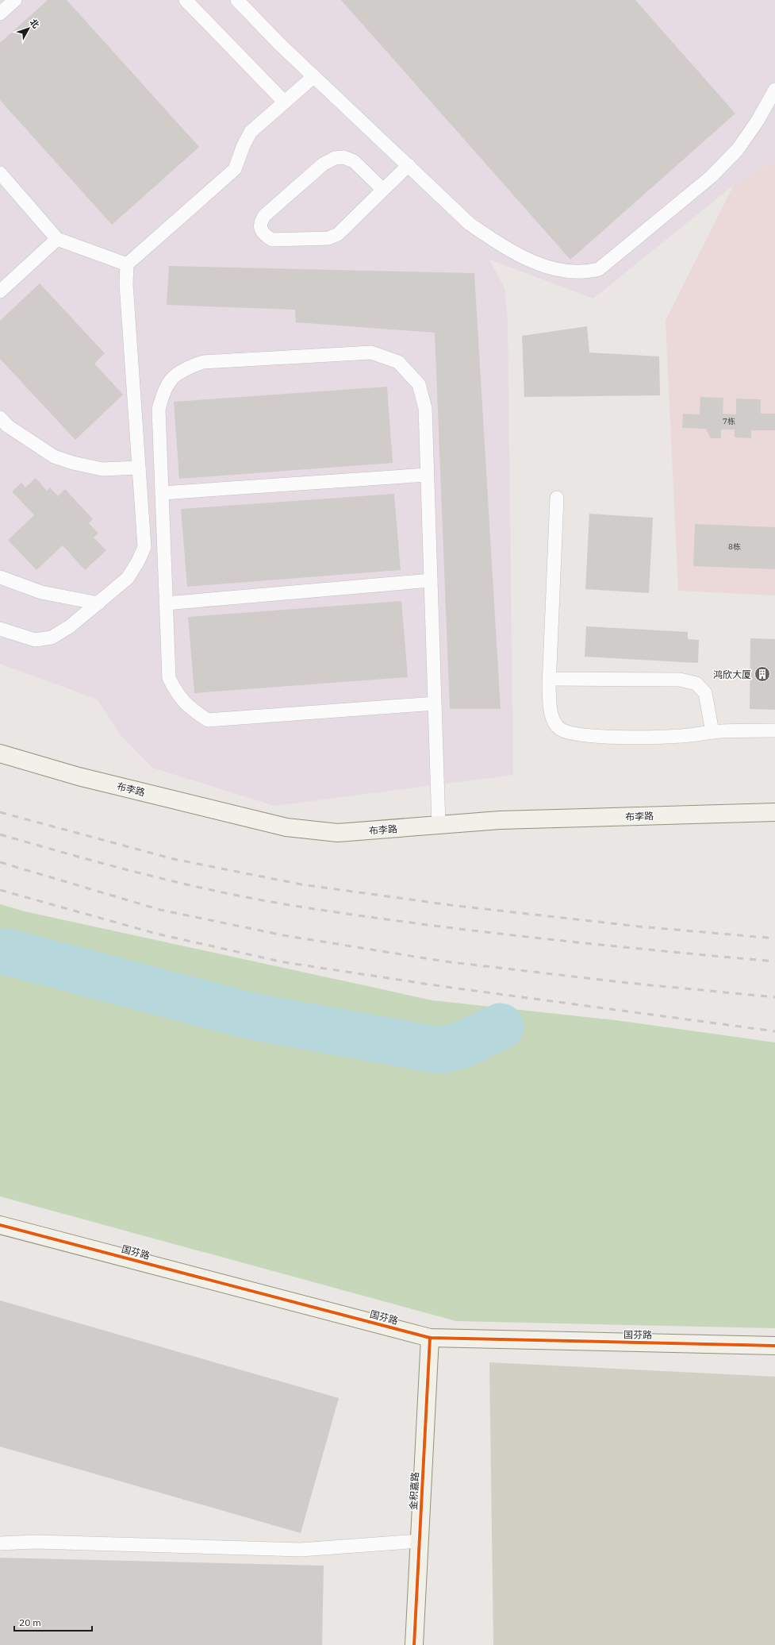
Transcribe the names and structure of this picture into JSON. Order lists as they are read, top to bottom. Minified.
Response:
{"streets":{"street":["布李路","国芬路","金积嘉路"]},"crossings":[["国芬路","金积嘉路"]],"places":{"building":["鸿欣大厦"]},"house_numbers":["7栋","8栋"],"scale_bar":"20 m","north":"top right"}
